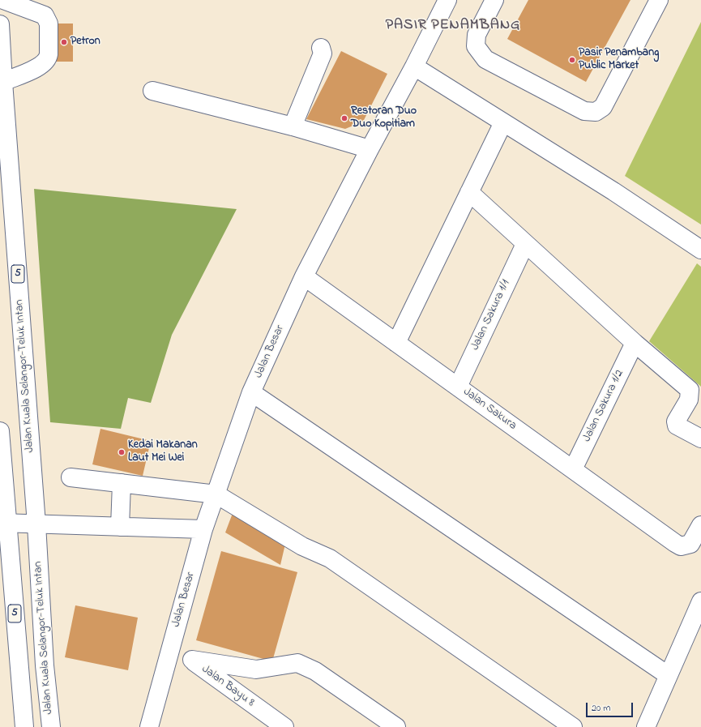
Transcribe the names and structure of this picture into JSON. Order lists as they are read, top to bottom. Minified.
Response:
{"streets":{"main road":["5","Jalan Sakura 1/1","Jalan Besar","Jalan Kuala Selangor-Teluk Intan","Jalan Sakura 1/2","Jalan Sakura","Jalan Bayu 8"]},"crossings":[["Jalan Sakura 1/1","Jalan Sakura"],["Jalan Besar","Jalan Sakura"],["Jalan Besar","Jalan Bayu 8"],["Jalan Sakura 1/2","Jalan Sakura"]],"districts":["PASIR PENAMBANG"],"places":["Petron","Pasir Penambang Public Market","Restoran Duo Duo Kopitiam","Kedai Makanan Laut Mei Wei"],"scale_bar":"20 m"}
